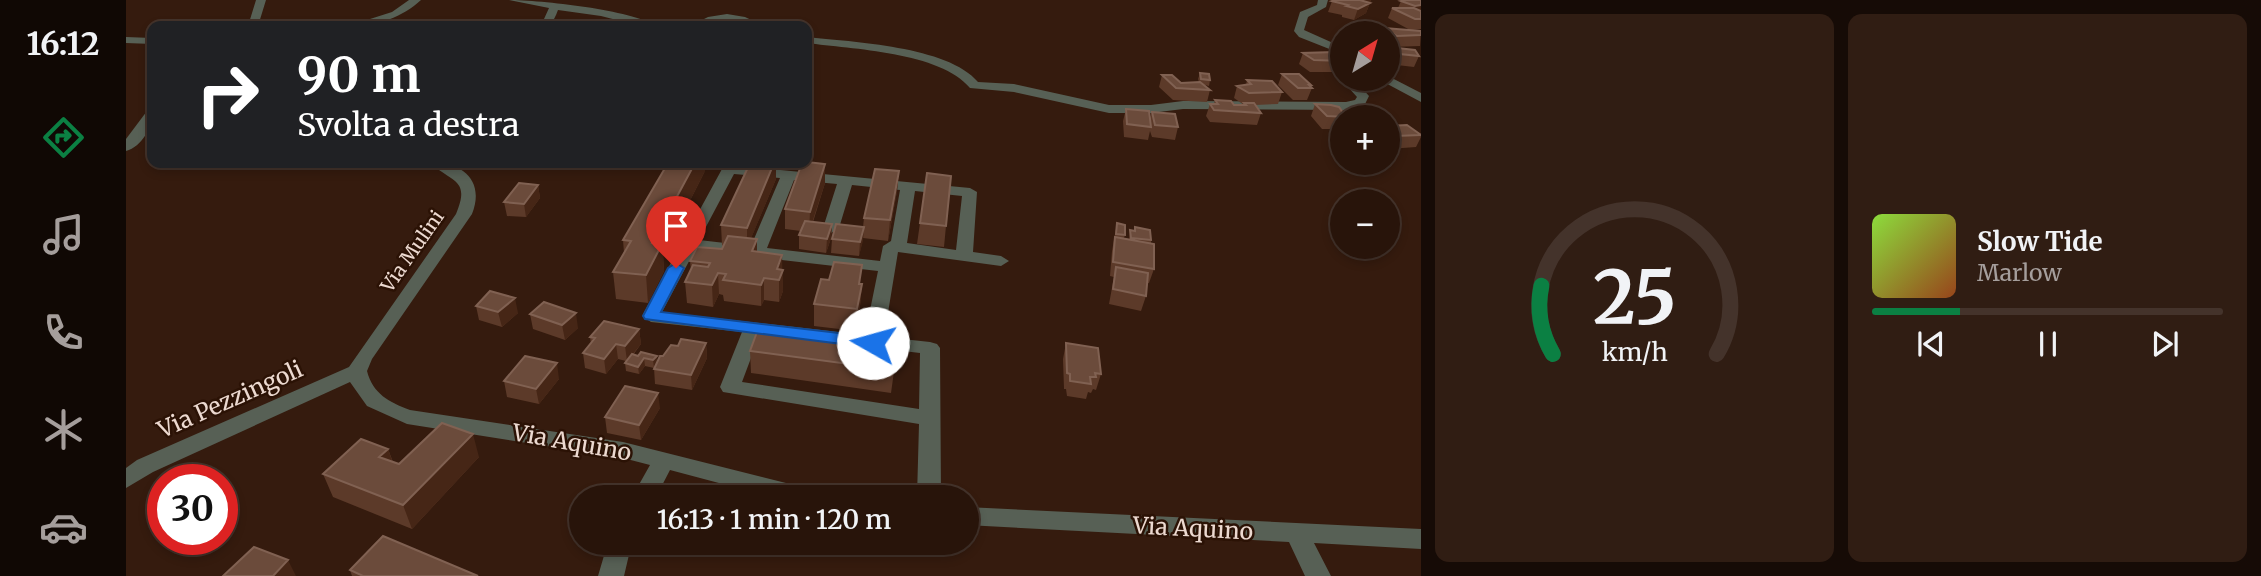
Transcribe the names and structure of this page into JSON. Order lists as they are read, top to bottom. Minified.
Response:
{"streets":{"street":["Via Mulini","Via Pezzingoli","Via Aquino"]},"crossings":[["Via Mulini","Via Pezzingoli"],["Via Mulini","Via Aquino"],["Via Pezzingoli","Via Aquino"]],"north":"top right","page":{"tabs":"16:12","map_buttons":["+","−"],"turn":["90 m","Svolta a destra"],"song":["Slow Tide","Marlow"],"limit":"30","trip":"16:13 · 1 min · 120 m","gauge":["25","km/h"]}}
